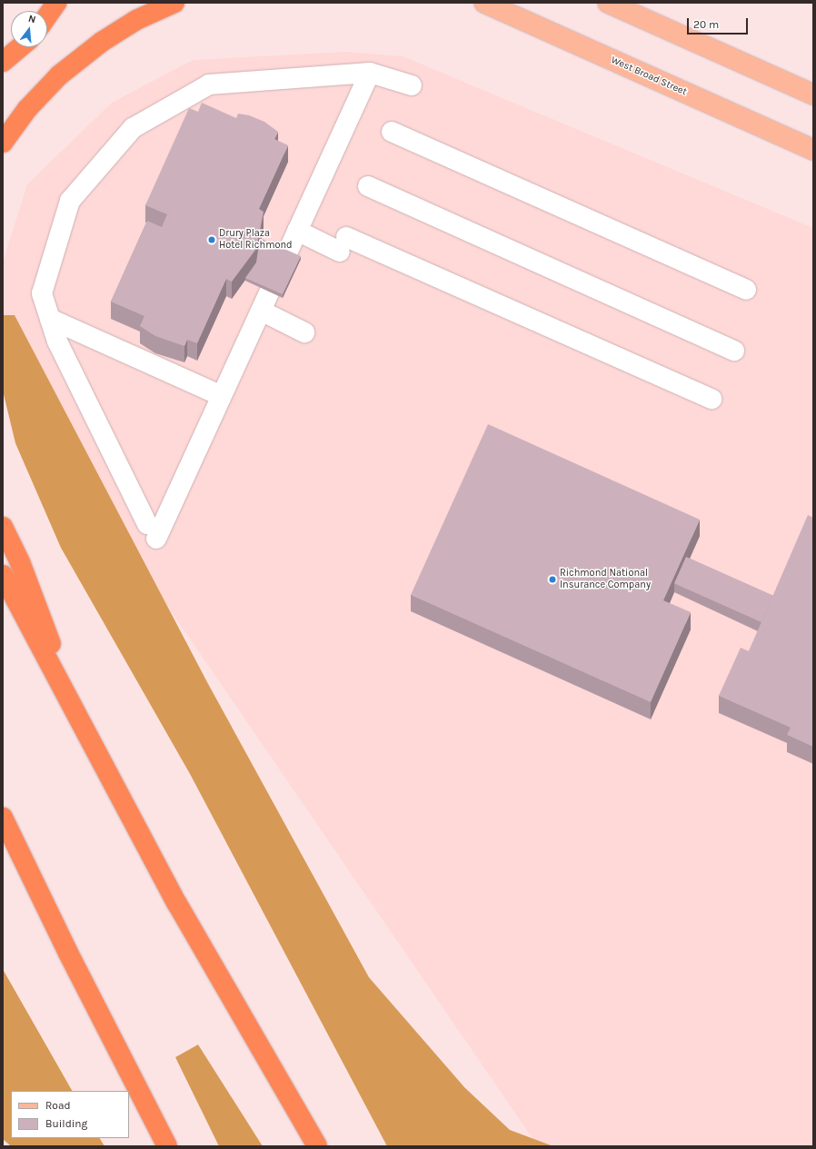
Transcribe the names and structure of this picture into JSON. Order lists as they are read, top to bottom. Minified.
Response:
{"streets":{"main road":["West Broad Street"]},"places":["Drury Plaza Hotel Richmond","Richmond National Insurance Company"],"legend":["Road","Building"],"scale_bar":"20 m","north":"top"}
